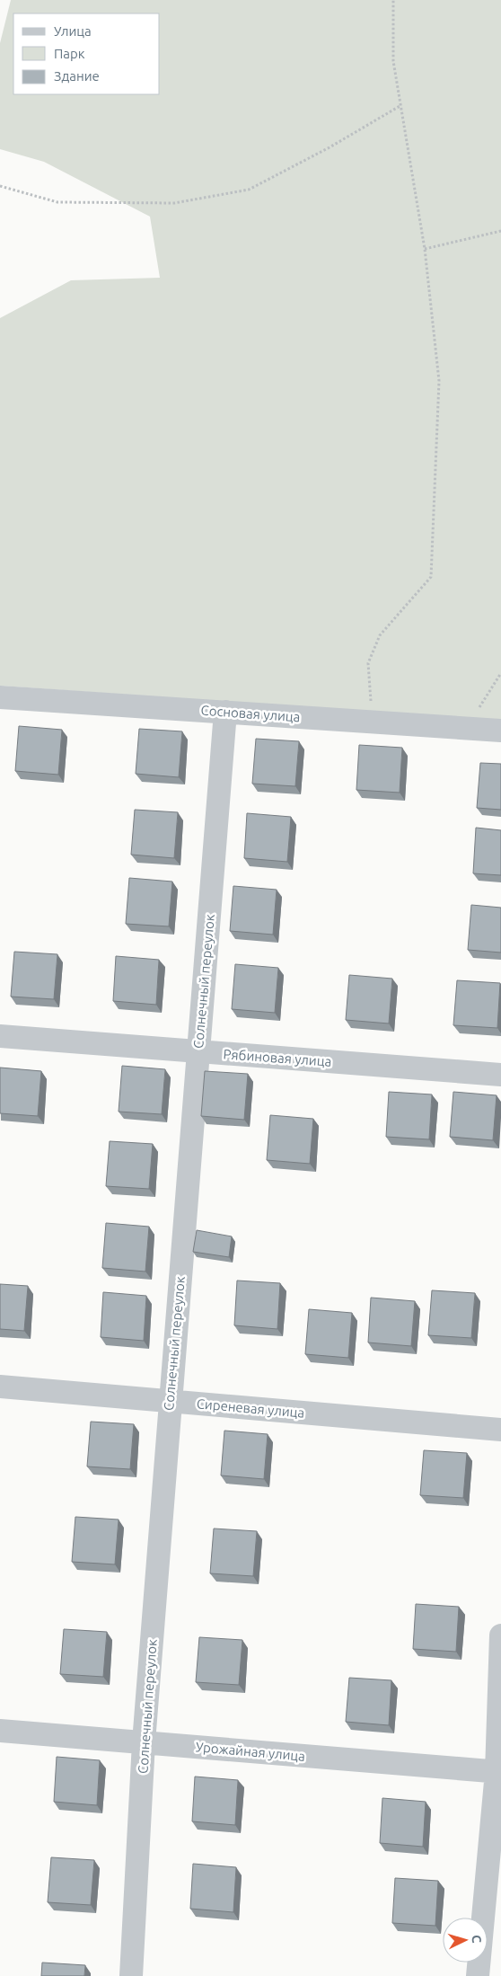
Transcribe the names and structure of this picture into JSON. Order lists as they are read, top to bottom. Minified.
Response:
{"streets":{"street":["Сосновая улица","Солнечный переулок","Рябиновая улица","Сиреневая улица","Урожайная улица"]},"crossings":[["Сосновая улица","Солнечный переулок"],["Солнечный переулок","Рябиновая улица"],["Солнечный переулок","Сиреневая улица"],["Солнечный переулок","Урожайная улица"]],"legend":["Улица","Парк","Здание"],"north":"right"}
